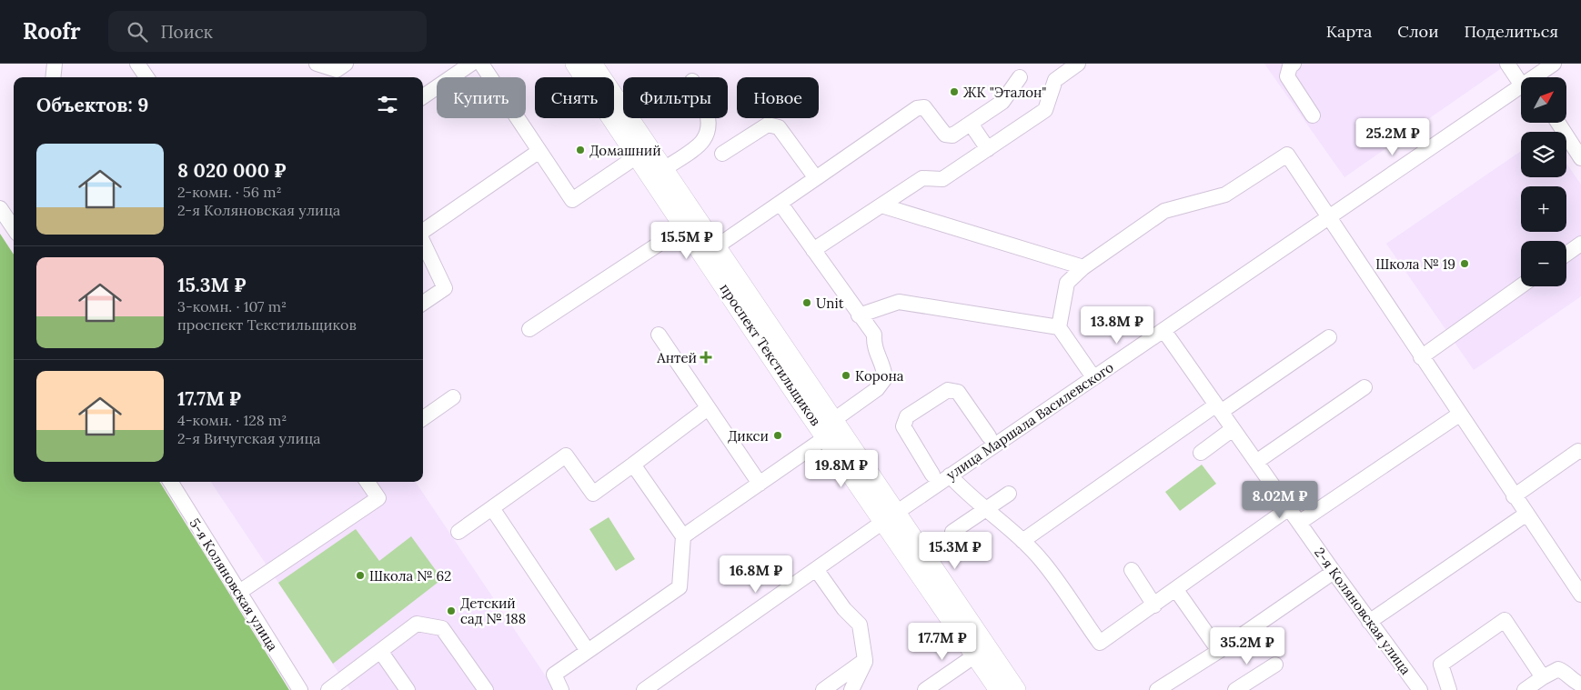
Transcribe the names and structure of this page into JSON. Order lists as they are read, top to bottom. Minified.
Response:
{"streets":{"main road":["проспект Текстильщиков"],"street":["улица Маршала Василевского","5-я Коляновская улица","2-я Коляновская улица"]},"crossings":[["проспект Текстильщиков","улица Маршала Василевского"],["улица Маршала Василевского","2-я Коляновская улица"]],"places":{"other":["ЖК \"Эталон\"","Домашний","Школа № 19","Unit","Корона","Дикси","Школа № 62","Детский сад № 188"],"health":["Антей"]},"north":"top right","page":{"header":"Roofr","search":"Поиск","nav":["Карта","Слои","Поделиться"],"map_buttons":["+","−"],"chip":["Купить","Снять","Фильтры","Новое"],"heading":"Объектов: 9","price":["25.2M ₽","15.5M ₽","13.8M ₽","19.8M ₽","8.02M ₽","15.3M ₽","16.8M ₽","17.7M ₽","35.2M ₽"],"list":[{"name":"8 020 000 ₽","note":"2-комн. · 56 m² · 2-я Коляновская улица"},{"name":"15.3M ₽","note":"3-комн. · 107 m² · проспект Текстильщиков"},{"name":"17.7M ₽","note":"4-комн. · 128 m² · 2-я Вичугская улица"}]}}
